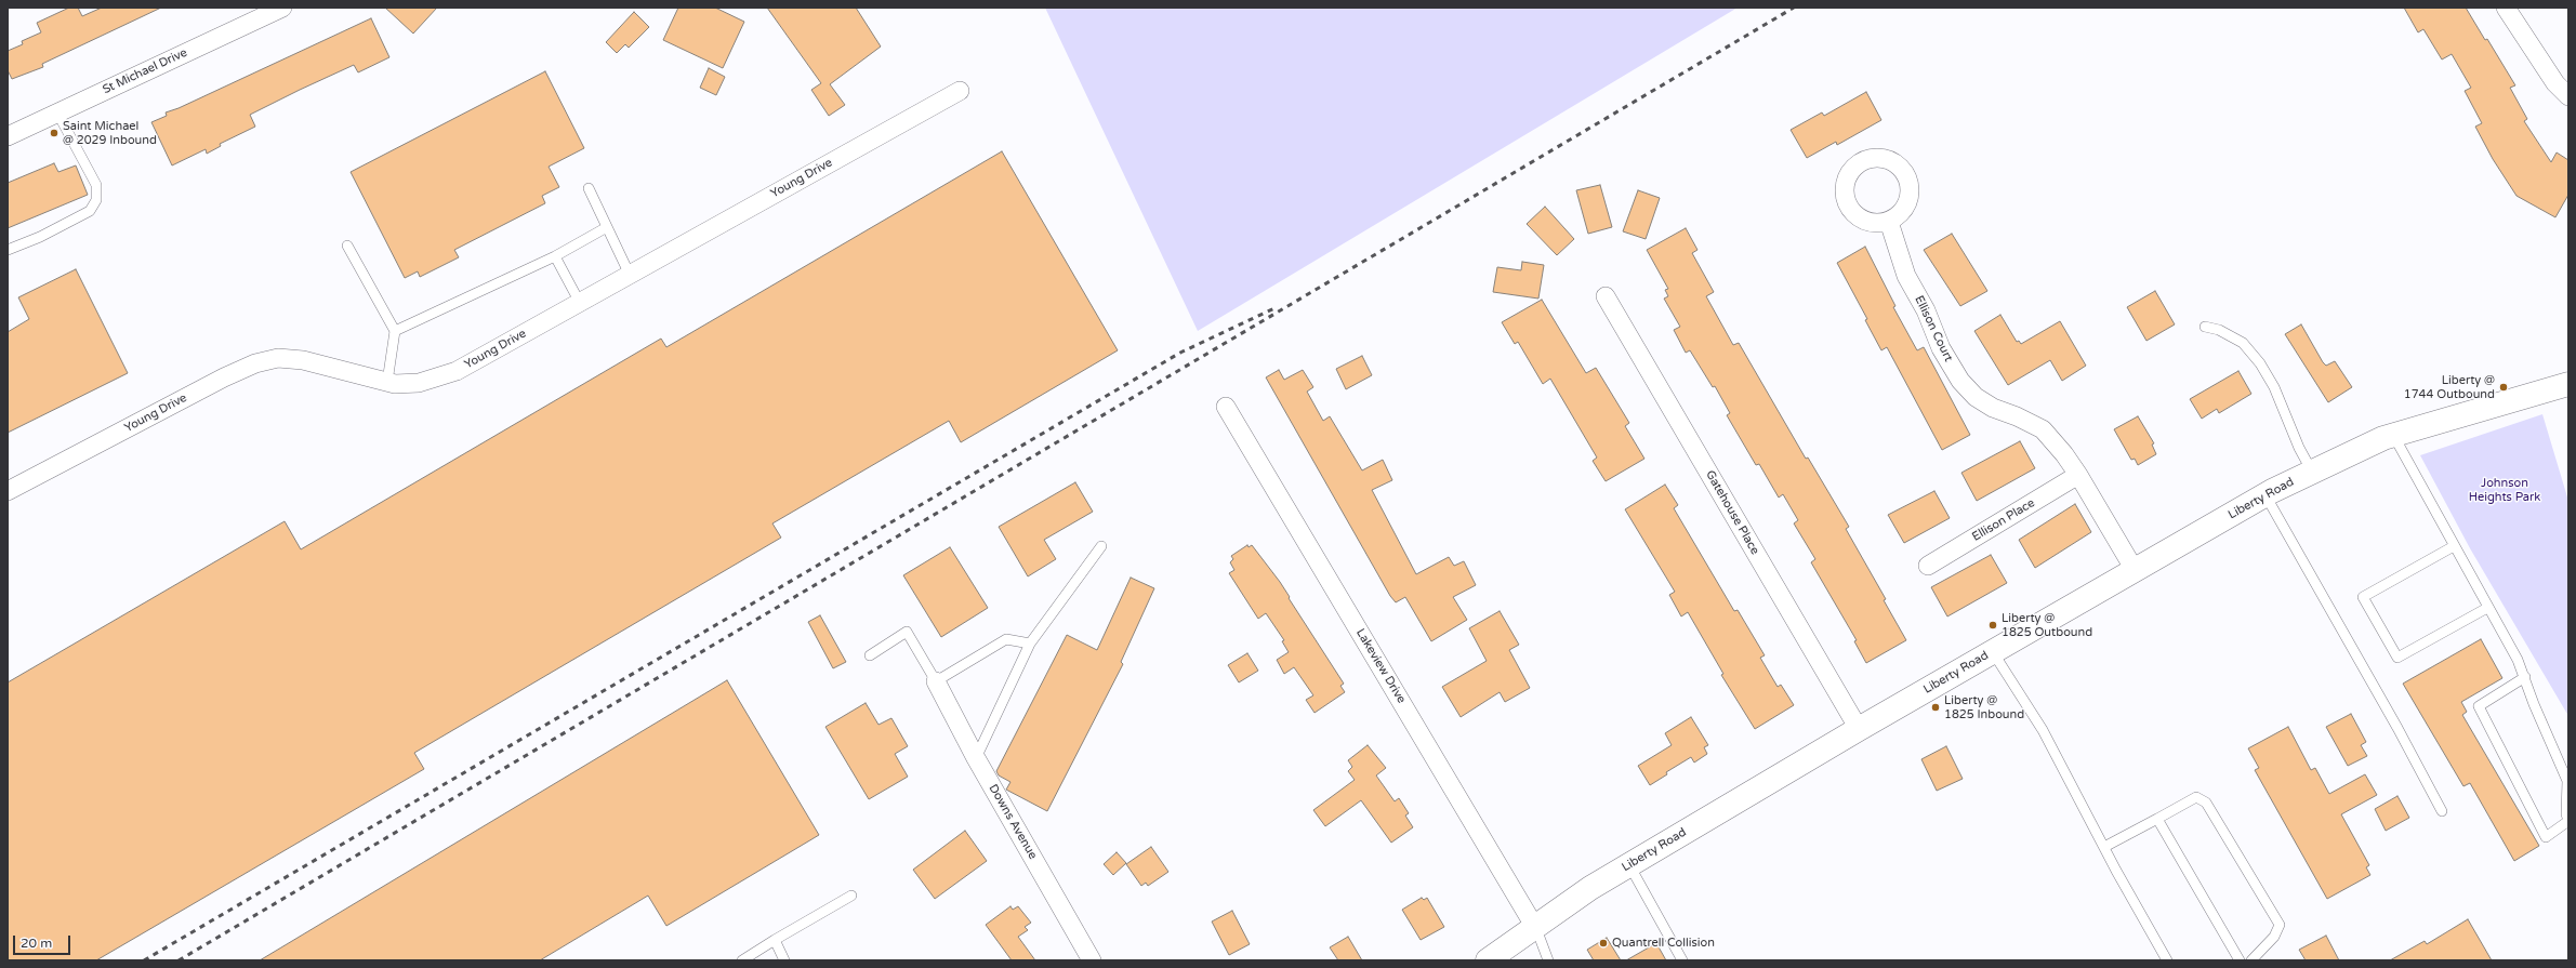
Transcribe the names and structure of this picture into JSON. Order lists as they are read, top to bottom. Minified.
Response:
{"streets":{"main road":["Liberty Road"],"street":["St Michael Drive","Young Drive","Ellison Court","Gatehouse Place","Ellison Place","Lakeview Drive","Downs Avenue"]},"crossings":[["Ellison Court","Liberty Road"],["Ellison Court","Ellison Place"],["Liberty Road","Gatehouse Place"],["Liberty Road","Lakeview Drive"]],"parks":["Johnson Heights Park"],"places":["Saint Michael @ 2029 Inbound","Liberty @ 1744 Outbound","Liberty @ 1825 Outbound","Liberty @ 1825 Inbound","Quantrell Collision"],"scale_bar":"20 m"}
